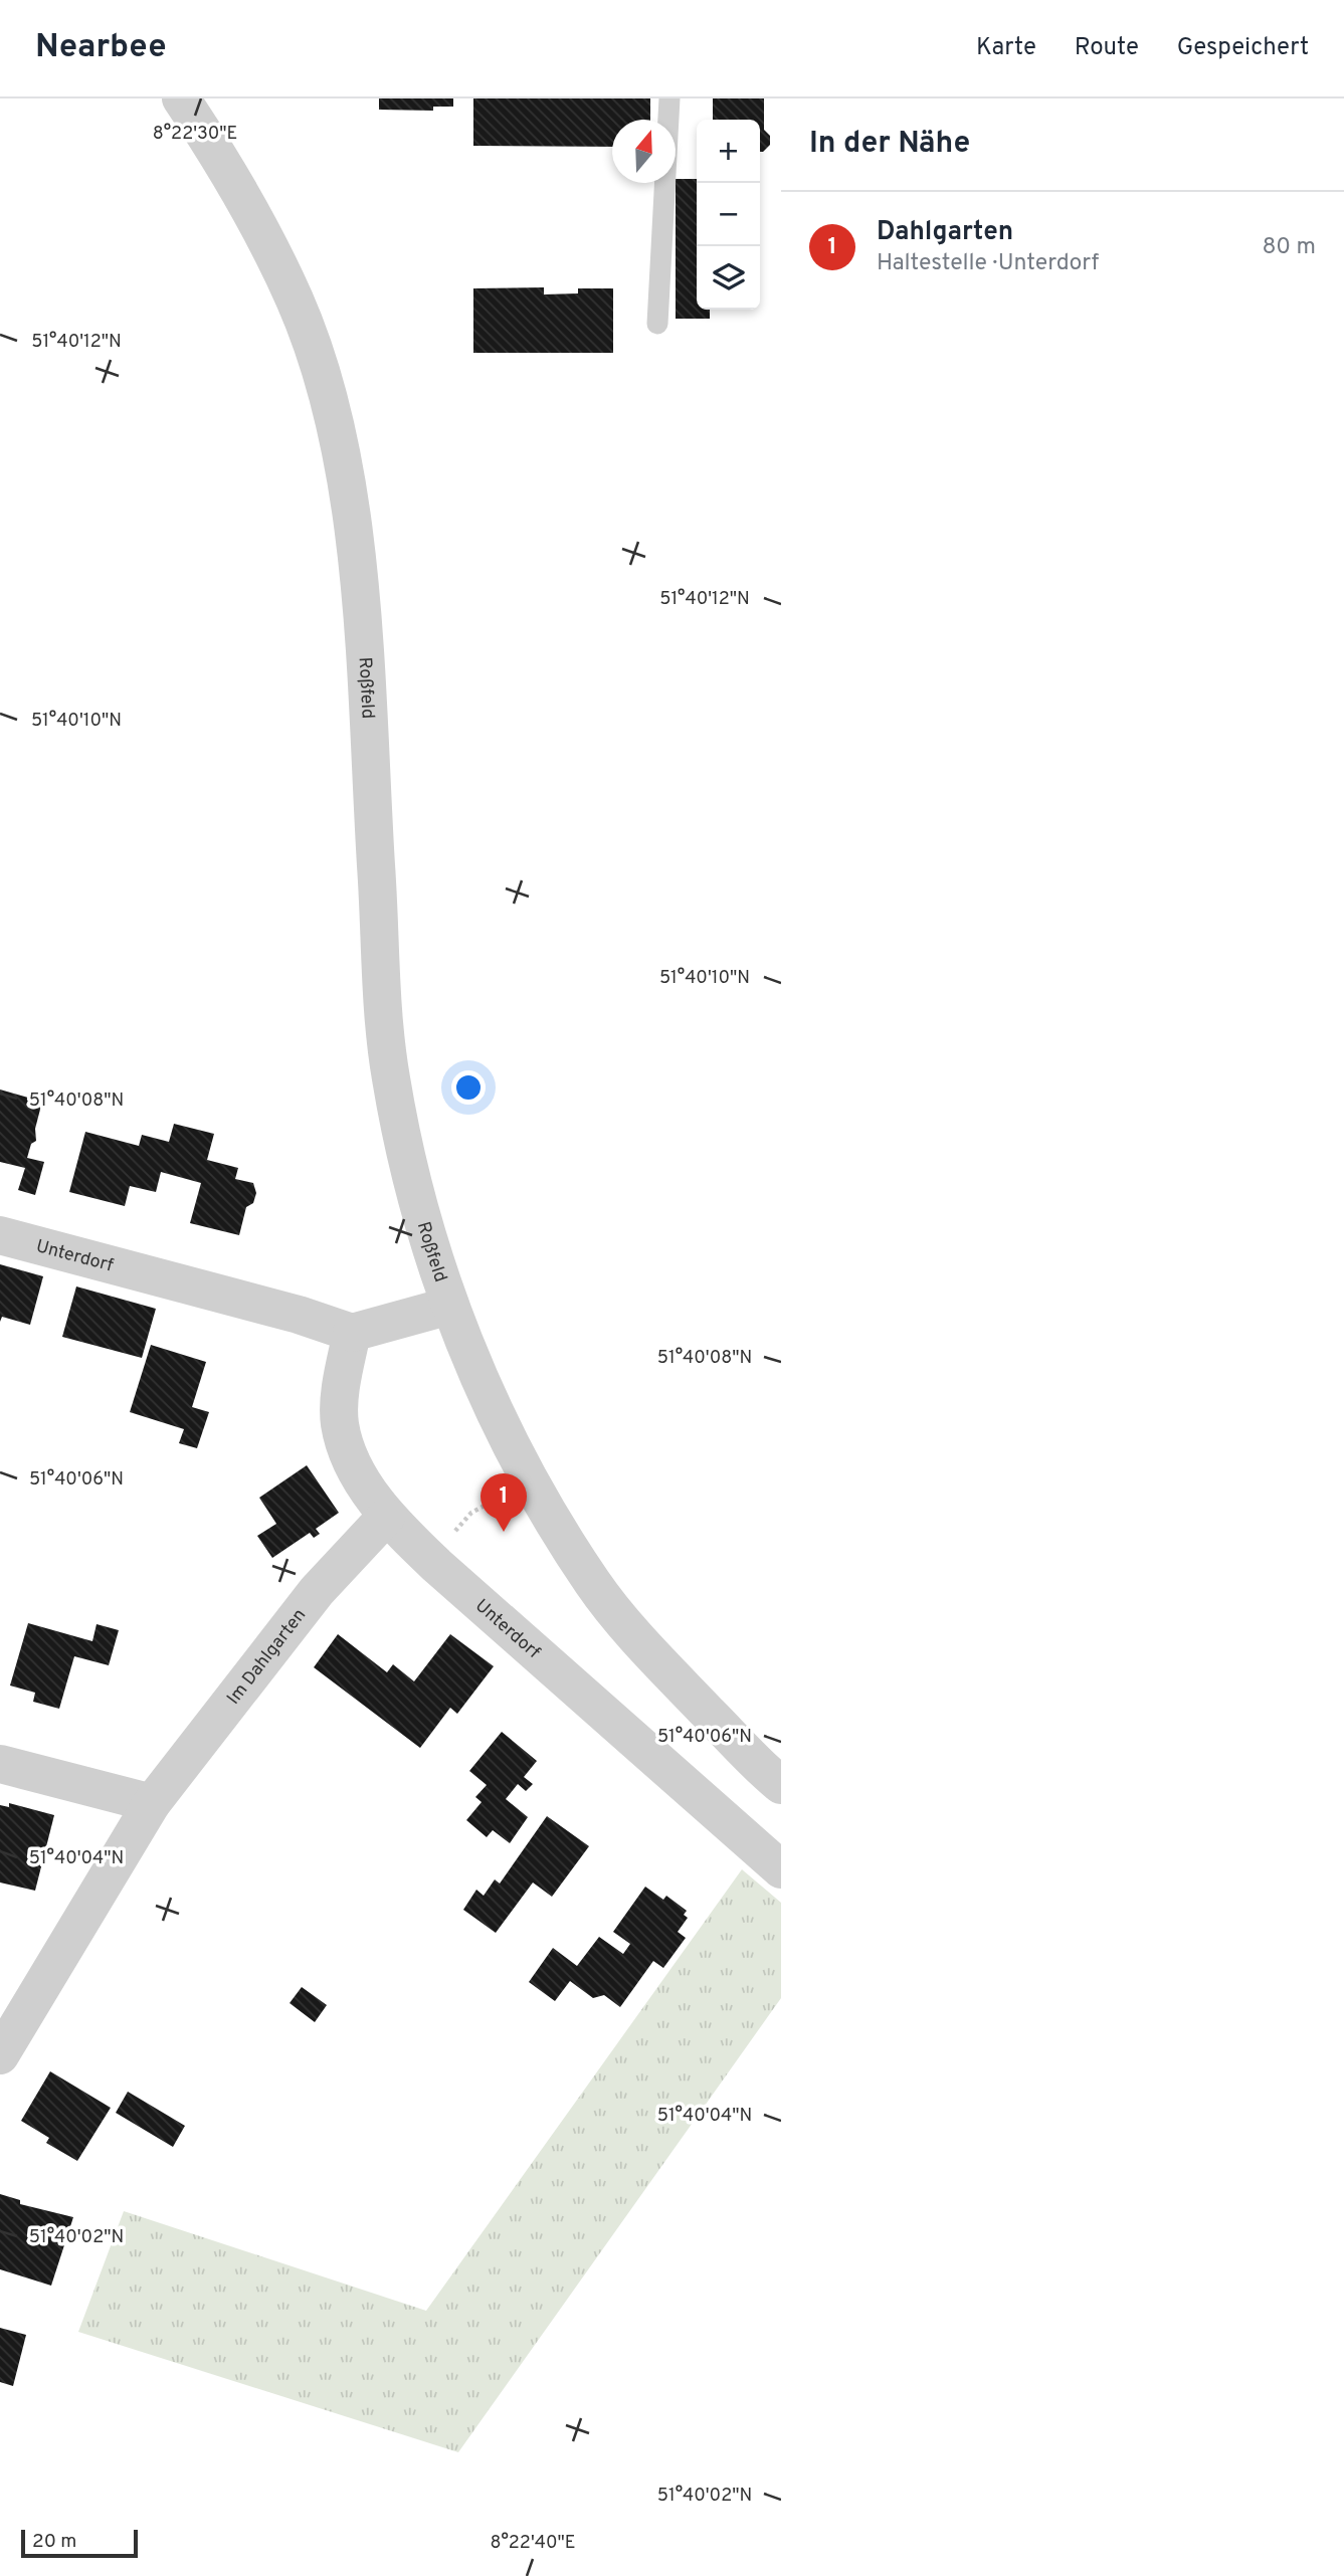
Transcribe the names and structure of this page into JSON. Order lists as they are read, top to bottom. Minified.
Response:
{"streets":{"street":["Roßfeld","Unterdorf","Im Dahlgarten"]},"crossings":[["Unterdorf","Im Dahlgarten"]],"scale_bar":"20 m","north":"top","page":{"header":"Nearbee","nav":["Karte","Route","Gespeichert"],"heading":"In der Nähe","map_buttons":["+","−"],"list":[{"mark":"1","name":"Dahlgarten","note":"Haltestelle · Unterdorf","value":"80 m"}],"pins":"1","scale":"20 m"},"coordinates":["8°22'30\"E","51°40'12\"N","51°40'10\"N","51°40'08\"N","51°40'06\"N","51°40'04\"N","51°40'02\"N","8°22'40\"E"]}
